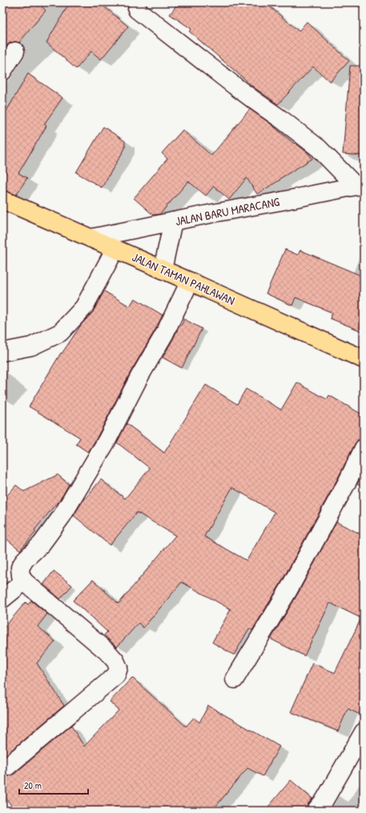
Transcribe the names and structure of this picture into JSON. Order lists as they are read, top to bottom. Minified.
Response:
{"streets":{"main road":["JALAN TAMAN PAHLAWAN"],"street":["JALAN BARU MARACANG"]},"crossings":[["JALAN BARU MARACANG","JALAN TAMAN PAHLAWAN"]],"scale_bar":"20 m"}
